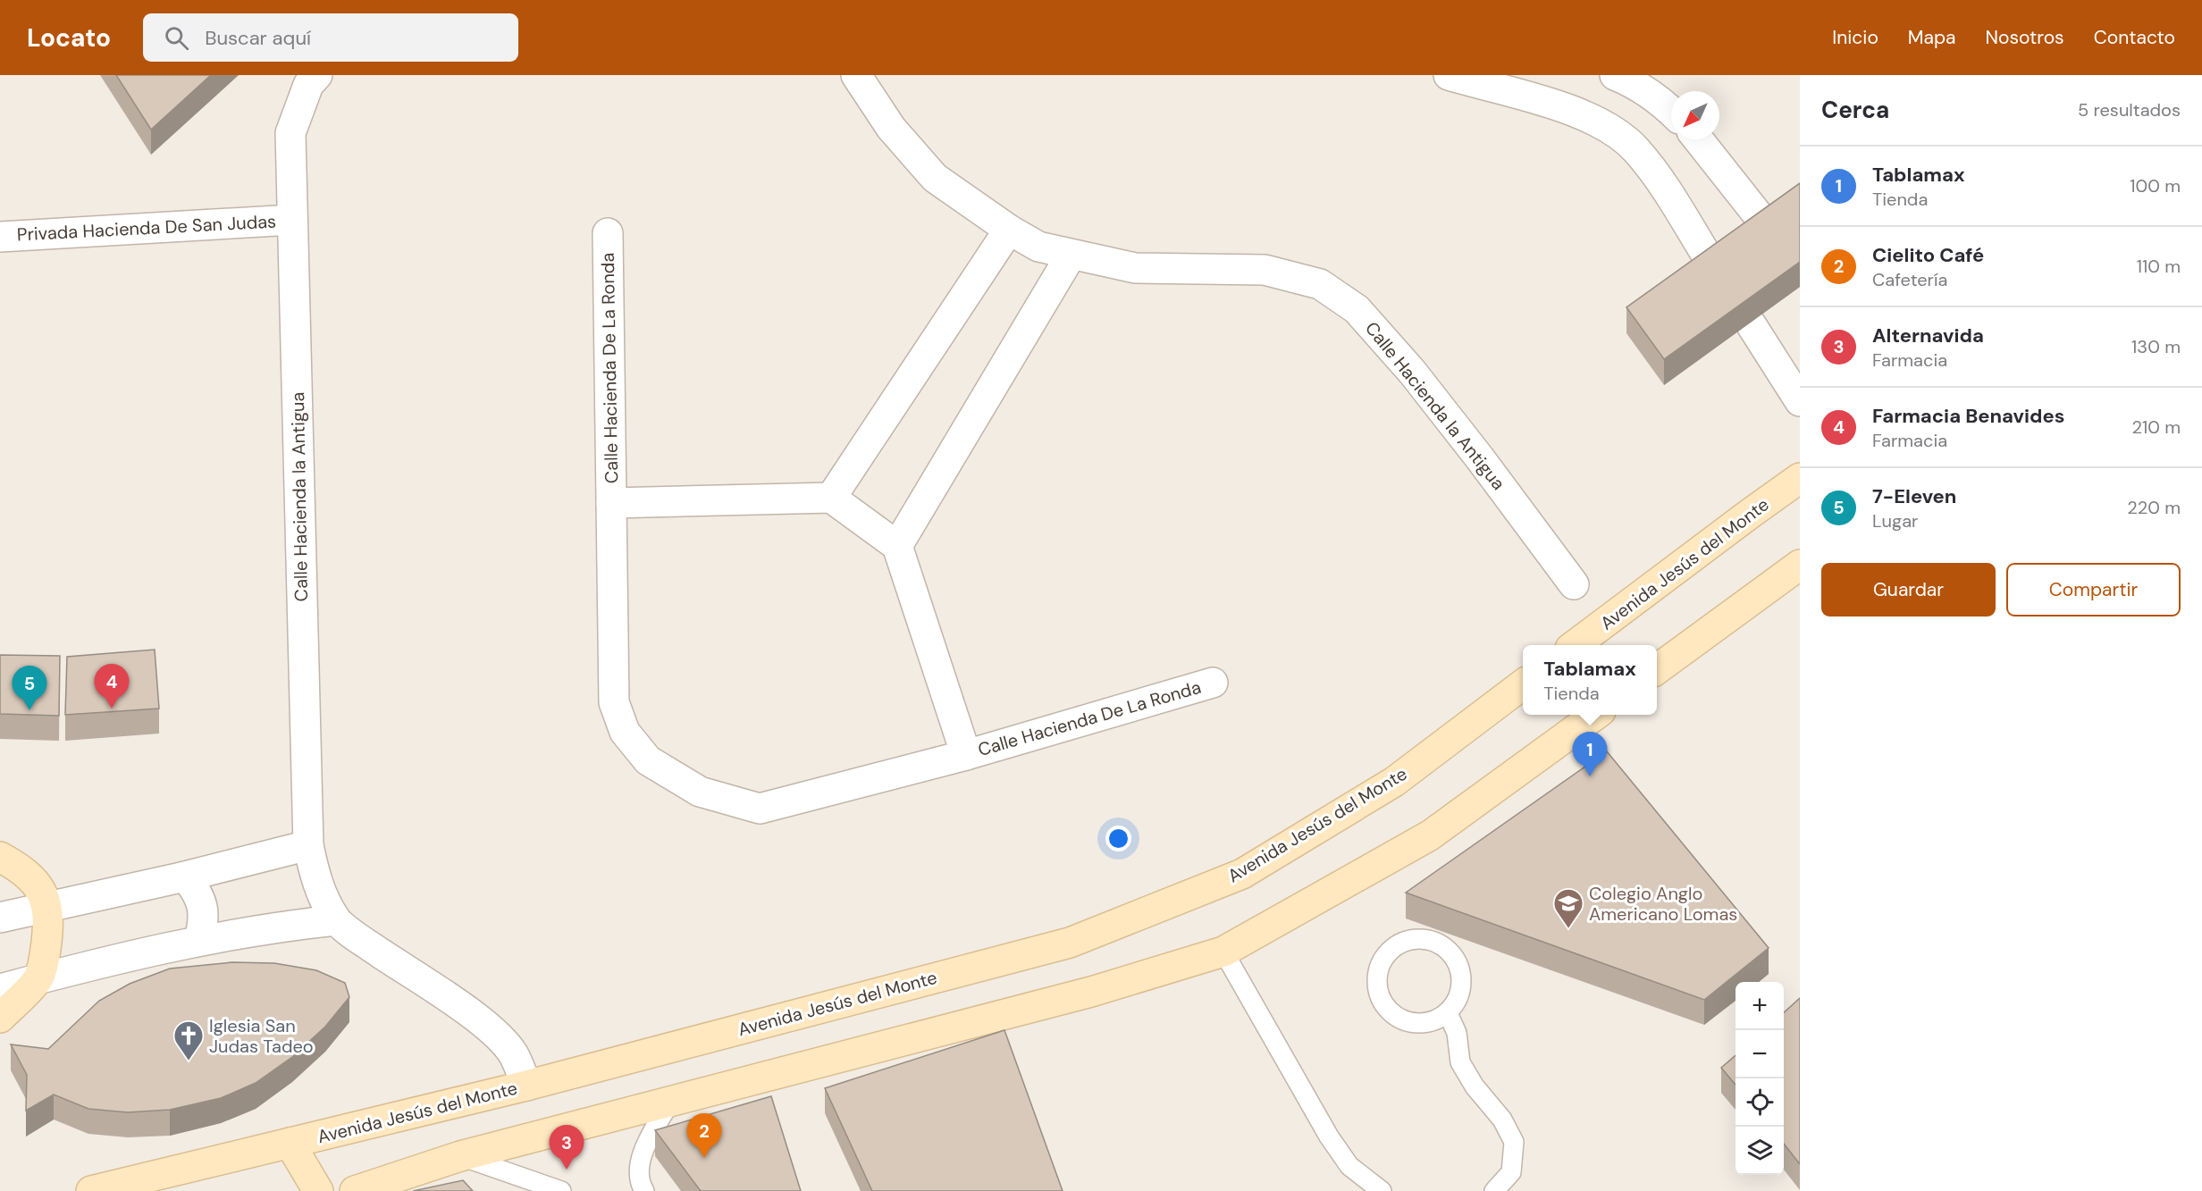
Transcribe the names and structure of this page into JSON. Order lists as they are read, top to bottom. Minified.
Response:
{"streets":{"main road":["Avenida Jesús del Monte"],"street":["Privada Hacienda De San Judas","Calle Hacienda De La Ronda","Calle Hacienda la Antigua"]},"crossings":[["Privada Hacienda De San Judas","Calle Hacienda la Antigua"]],"places":{"school or university":["Colegio Anglo Americano Lomas"],"church":["Iglesia San Judas Tadeo"]},"north":"bottom left","page":{"header":"Locato","search":"Buscar aquí","nav":["Inicio","Mapa","Nosotros","Contacto"],"heading":["Cerca","5 resultados"],"list":[{"mark":"1","name":"Tablamax","note":"Tienda","value":"100 m"},{"mark":"2","name":"Cielito Café","note":"Cafetería","value":"110 m"},{"mark":"3","name":"Alternavida","note":"Farmacia","value":"130 m"},{"mark":"4","name":"Farmacia Benavides","note":"Farmacia","value":"210 m"},{"mark":"5","name":"7-Eleven","note":"Lugar","value":"220 m"}],"buttons":["Guardar","Compartir"],"popup":["Tablamax","Tienda"],"pins":["4","5","1","2","3"],"map_buttons":["+","−"]}}
